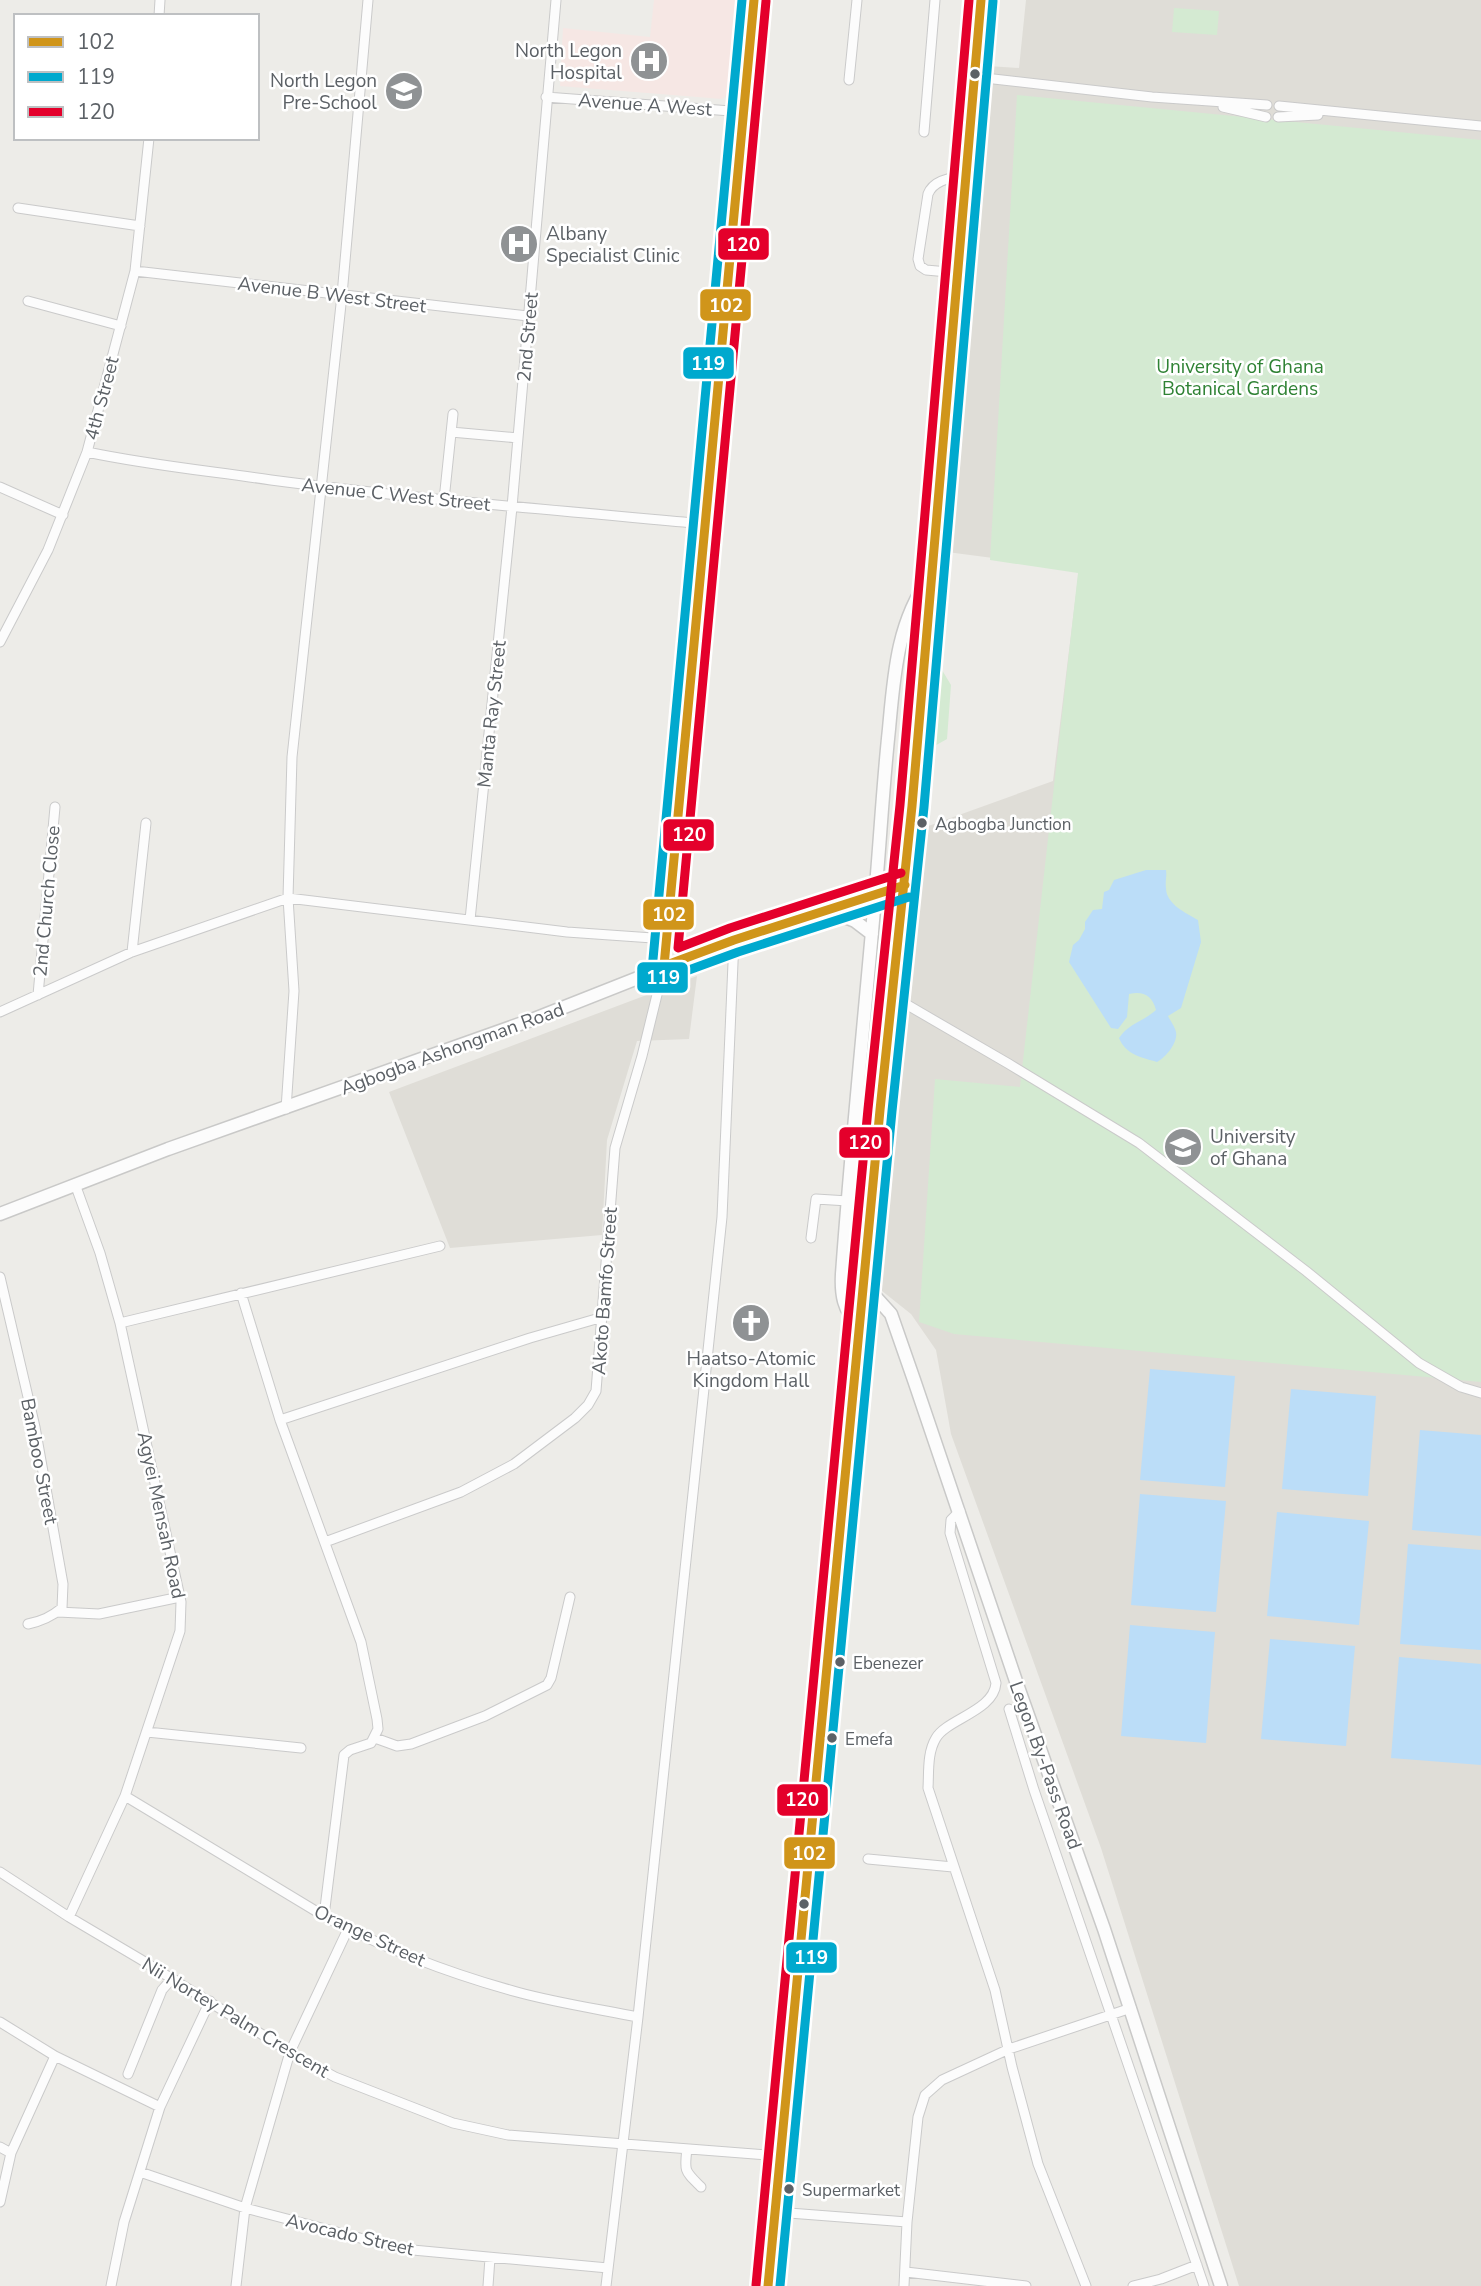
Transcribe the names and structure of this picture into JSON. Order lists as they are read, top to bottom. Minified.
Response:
{"streets":{"street":["Avenue A West","Avenue B West Street","2nd Street","4th Street","Avenue C West Street","Manta Ray Street","2nd Church Close","Agbogba Ashongman Road","Akoto Bamfo Street","Bamboo Street","Agyei Mensah Road","Legon By-Pass Road","Orange Street","Nii Nortey Palm Crescent","Avocado Street"]},"crossings":[["Avenue A West","2nd Street"],["Avenue A West","Akoto Bamfo Street"],["Avenue B West Street","2nd Street"],["Avenue B West Street","4th Street"],["2nd Street","Avenue C West Street"],["2nd Street","Manta Ray Street"],["4th Street","Avenue C West Street"],["Avenue C West Street","Manta Ray Street"],["Avenue C West Street","Akoto Bamfo Street"],["Agbogba Ashongman Road","Akoto Bamfo Street"],["Agbogba Ashongman Road","Agyei Mensah Road"],["Agyei Mensah Road","Orange Street"],["Agyei Mensah Road","Nii Nortey Palm Crescent"]],"parks":["University of Ghana Botanical Gardens"],"places":{"hospital":["North Legon Hospital","Albany Specialist Clinic"],"school or university":["North Legon Pre-School","University of Ghana"],"other":["Agbogba Junction","Ebenezer","Emefa","Supermarket"],"church":["Haatso-Atomic Kingdom Hall"]},"lines":["transit line 102","transit line 119","transit line 120"],"legend":["102","119","120"]}
